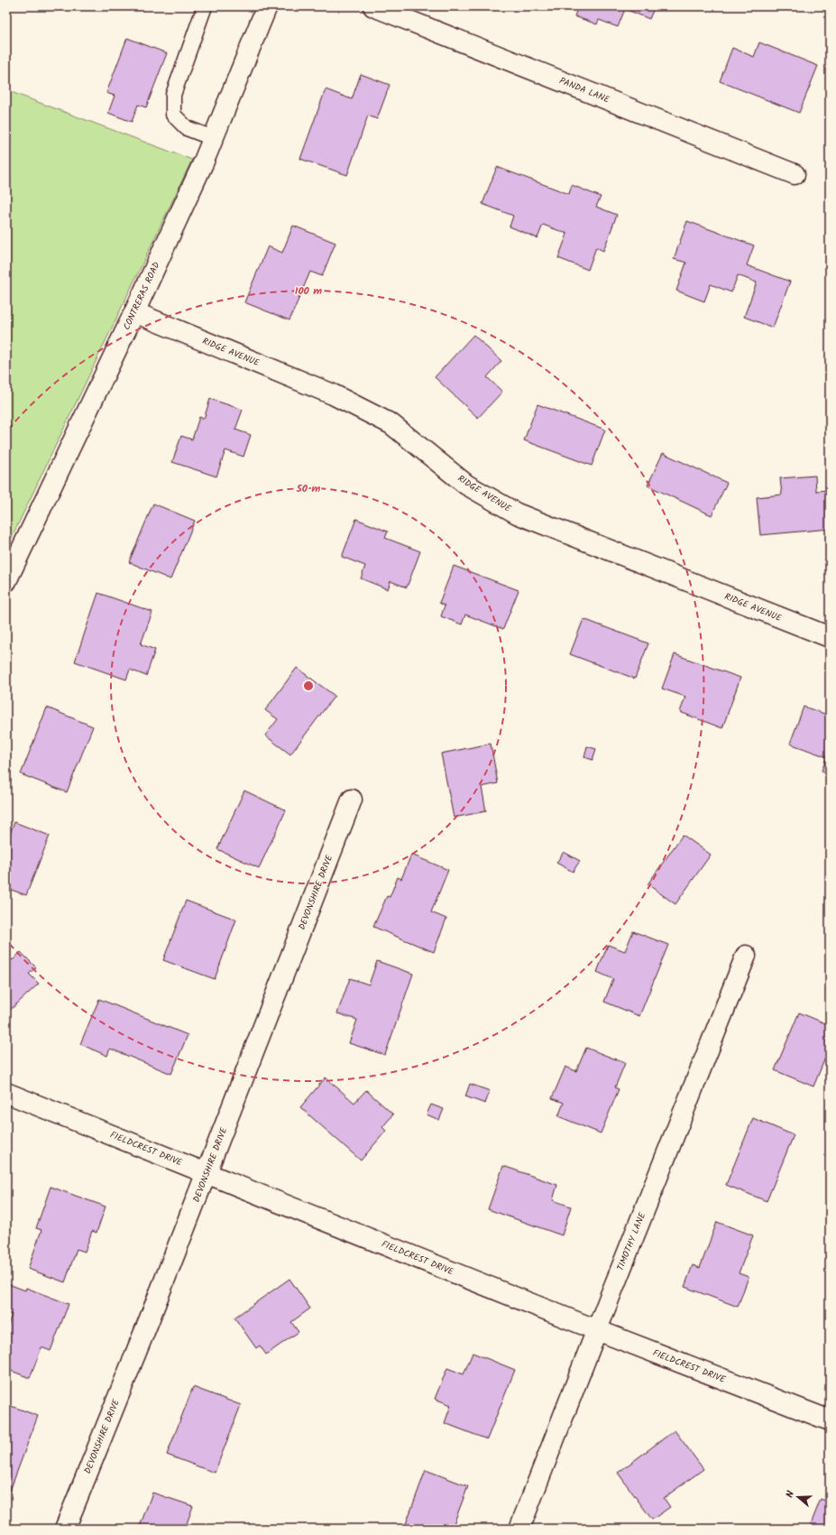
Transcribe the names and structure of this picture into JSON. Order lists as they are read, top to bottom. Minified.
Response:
{"streets":{"street":["PANDA LANE","CONTRERAS ROAD","RIDGE AVENUE","DEVONSHIRE DRIVE","FIELDCREST DRIVE","TIMOTHY LANE"]},"crossings":[["CONTRERAS ROAD","RIDGE AVENUE"],["DEVONSHIRE DRIVE","FIELDCREST DRIVE"],["FIELDCREST DRIVE","TIMOTHY LANE"]],"north":"left","rings":["100 m","50 m"]}
